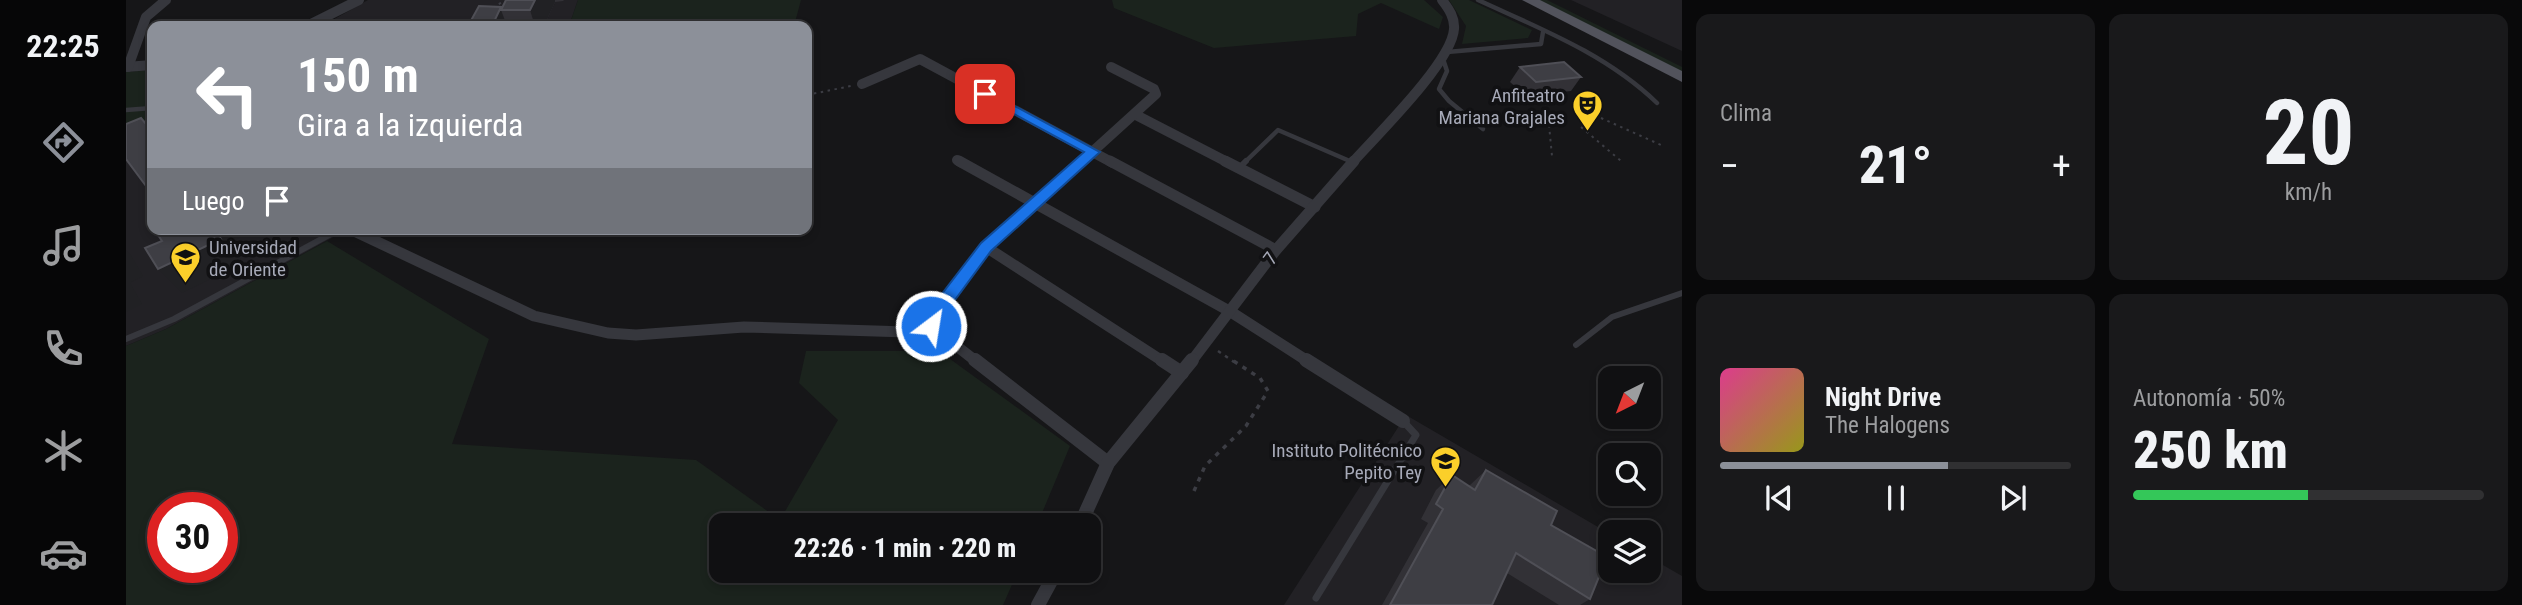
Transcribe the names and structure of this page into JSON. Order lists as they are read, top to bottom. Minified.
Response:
{"streets":{"street":["7"]},"places":{"theatre":["Anfiteatro Mariana Grajales"],"school or university":["Universidad de Oriente","Instituto Politécnico Pepito Tey"]},"north":"bottom left","page":{"tabs":"22:25","tile":["Clima",["20","km/h"],["Autonomía · 50%","250 km"]],"turn":["150 m","Gira a la izquierda"],"heat":["−","21°","+"],"then":"Luego","song":["Night Drive","The Halogens"],"limit":"30","trip":"22:26 · 1 min · 220 m"}}
